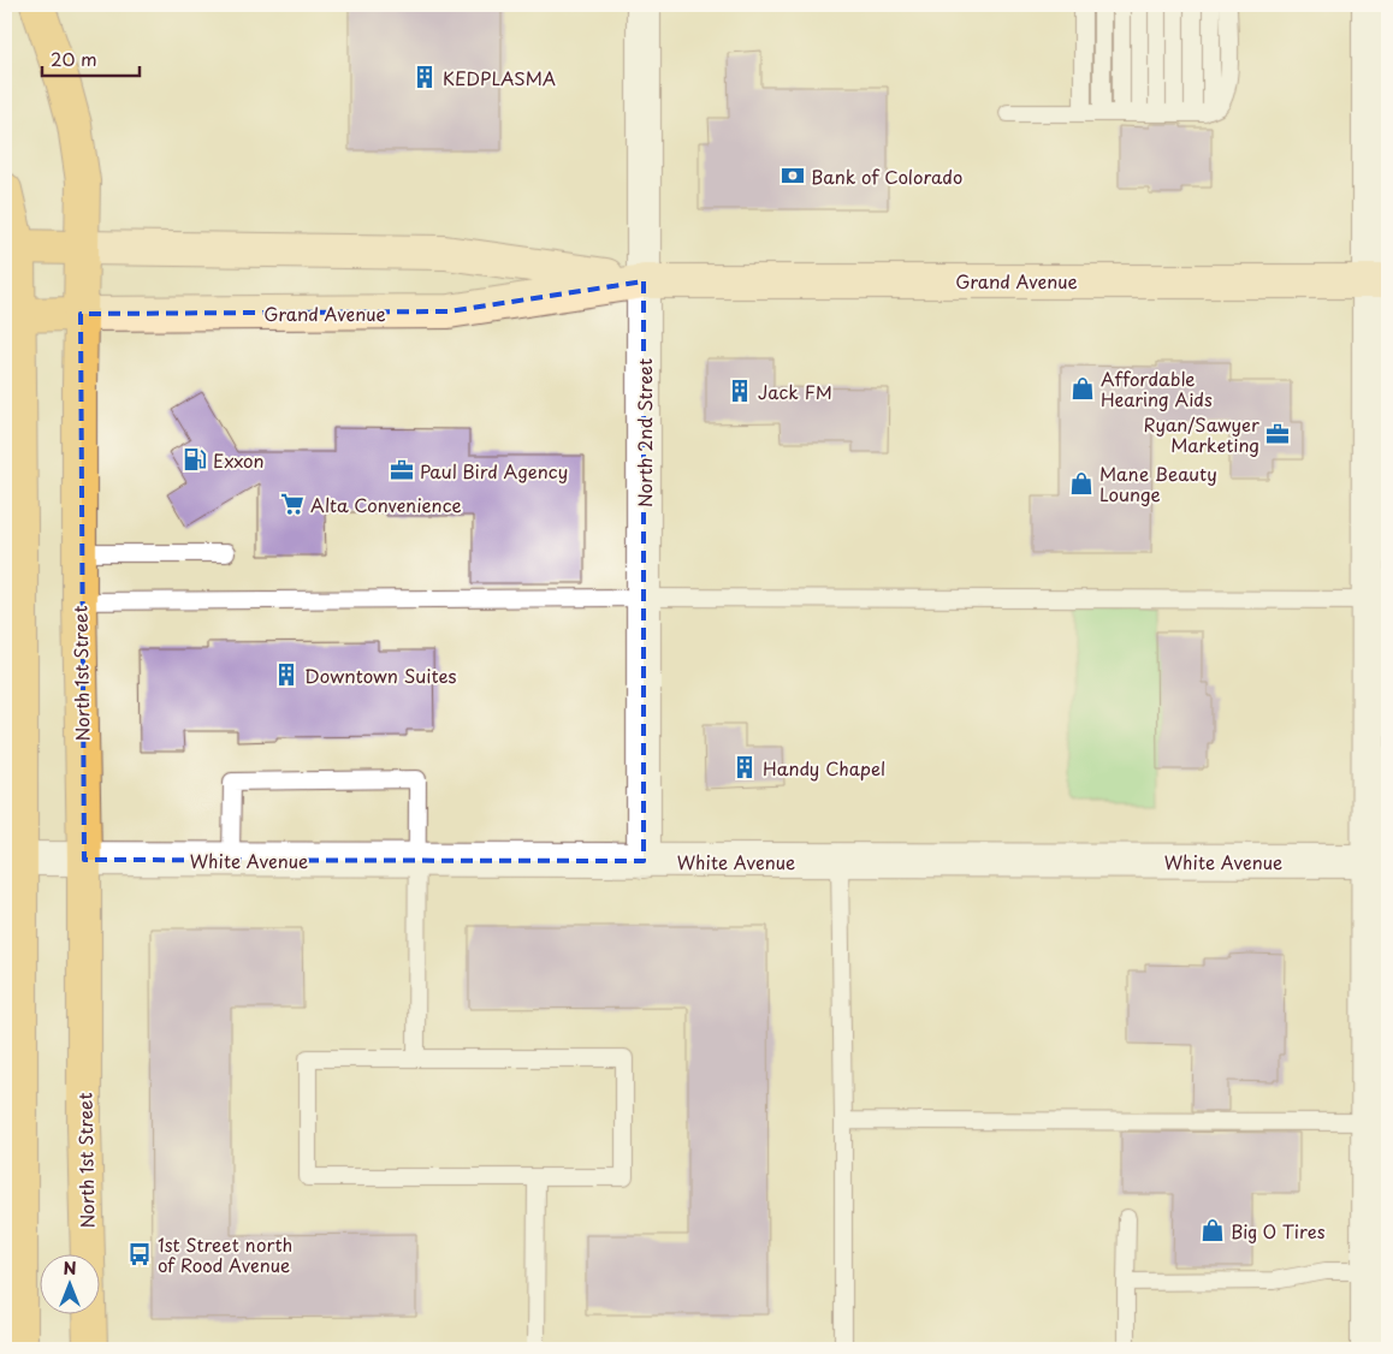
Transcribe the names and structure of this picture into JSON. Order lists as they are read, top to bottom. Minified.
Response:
{"streets":{"main road":["Grand Avenue","North 1st Street"],"street":["North 2nd Street","White Avenue"]},"crossings":[["Grand Avenue","North 2nd Street"],["Grand Avenue","North 1st Street"],["North 2nd Street","White Avenue"],["North 1st Street","White Avenue"]],"places":{"building":["KEDPLASMA","Jack FM","Downtown Suites","Handy Chapel"],"bank":["Bank of Colorado"],"shop":["Affordable Hearing Aids","Mane Beauty Lounge","Big O Tires"],"office":["Ryan/Sawyer Marketing","Paul Bird Agency"],"fuel station":["Exxon"],"supermarket":["Alta Convenience"],"bus stop":["1st Street north of Rood Avenue"]},"scale_bar":"20 m","north":"top"}
